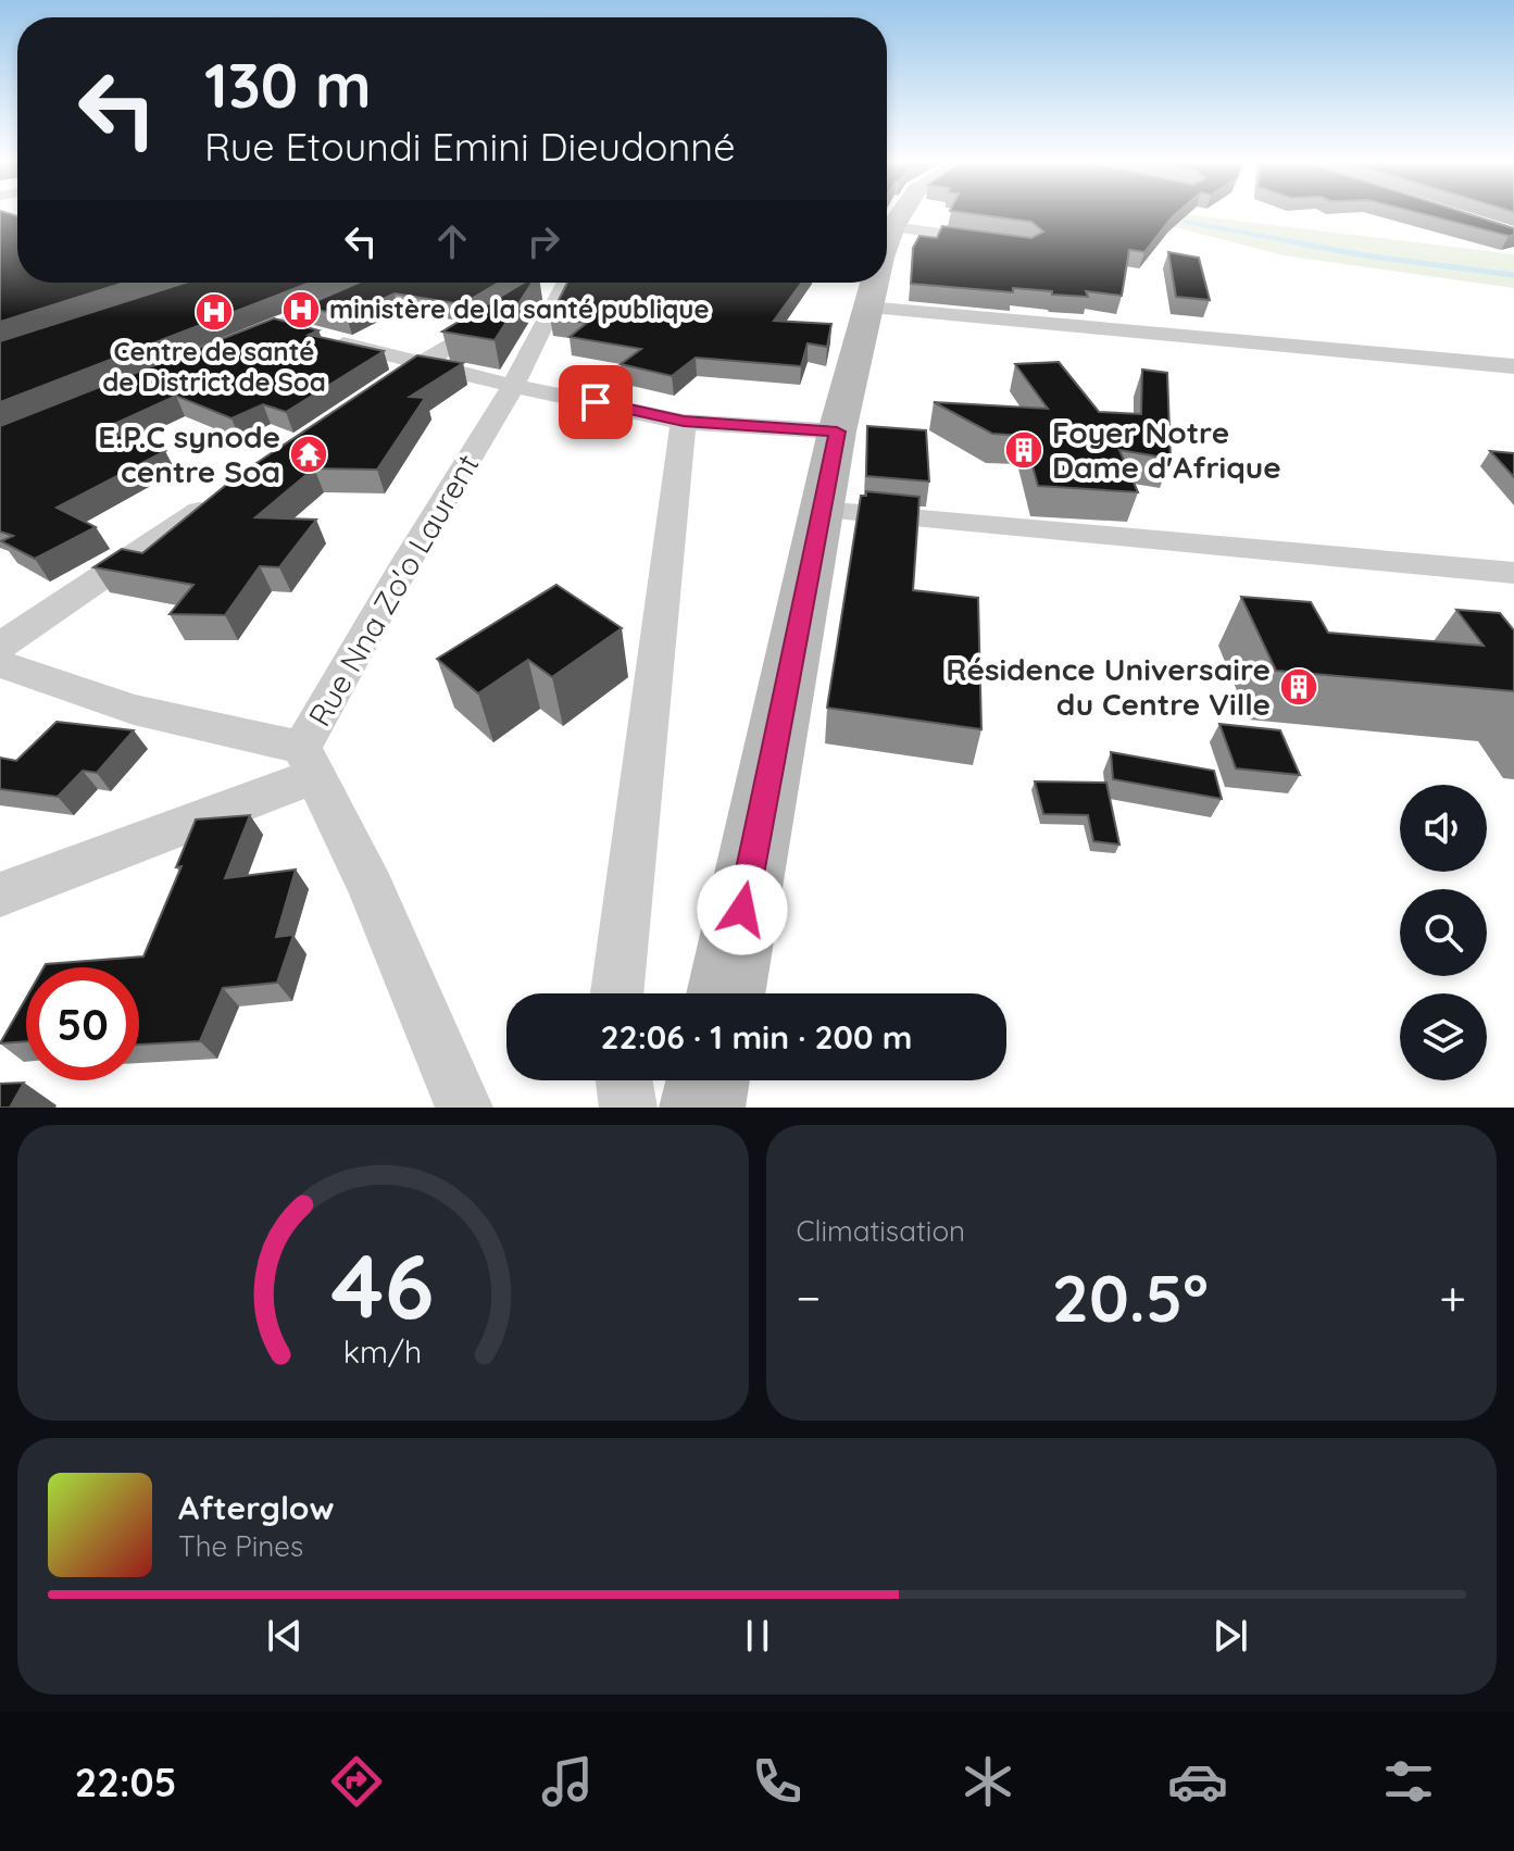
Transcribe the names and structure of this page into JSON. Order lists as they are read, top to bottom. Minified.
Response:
{"streets":{"street":["Rue Nna Zo'o Laurent"]},"places":{"hospital":["ministère de la santé publique","Centre de santé de District de Soa"],"building":["Foyer Notre Dame d'Afrique","Résidence Universaire du Centre Ville"],"temple":["E.P.C synode centre Soa"]},"page":{"turn":["130 m","Rue Etoundi Emini Dieudonné"],"limit":"50","trip":"22:06 · 1 min · 200 m","tile":"Climatisation","heat":["−","20.5°","+"],"song":["Afterglow","The Pines"],"tabs":"22:05","gauge":["46","km/h"]}}
